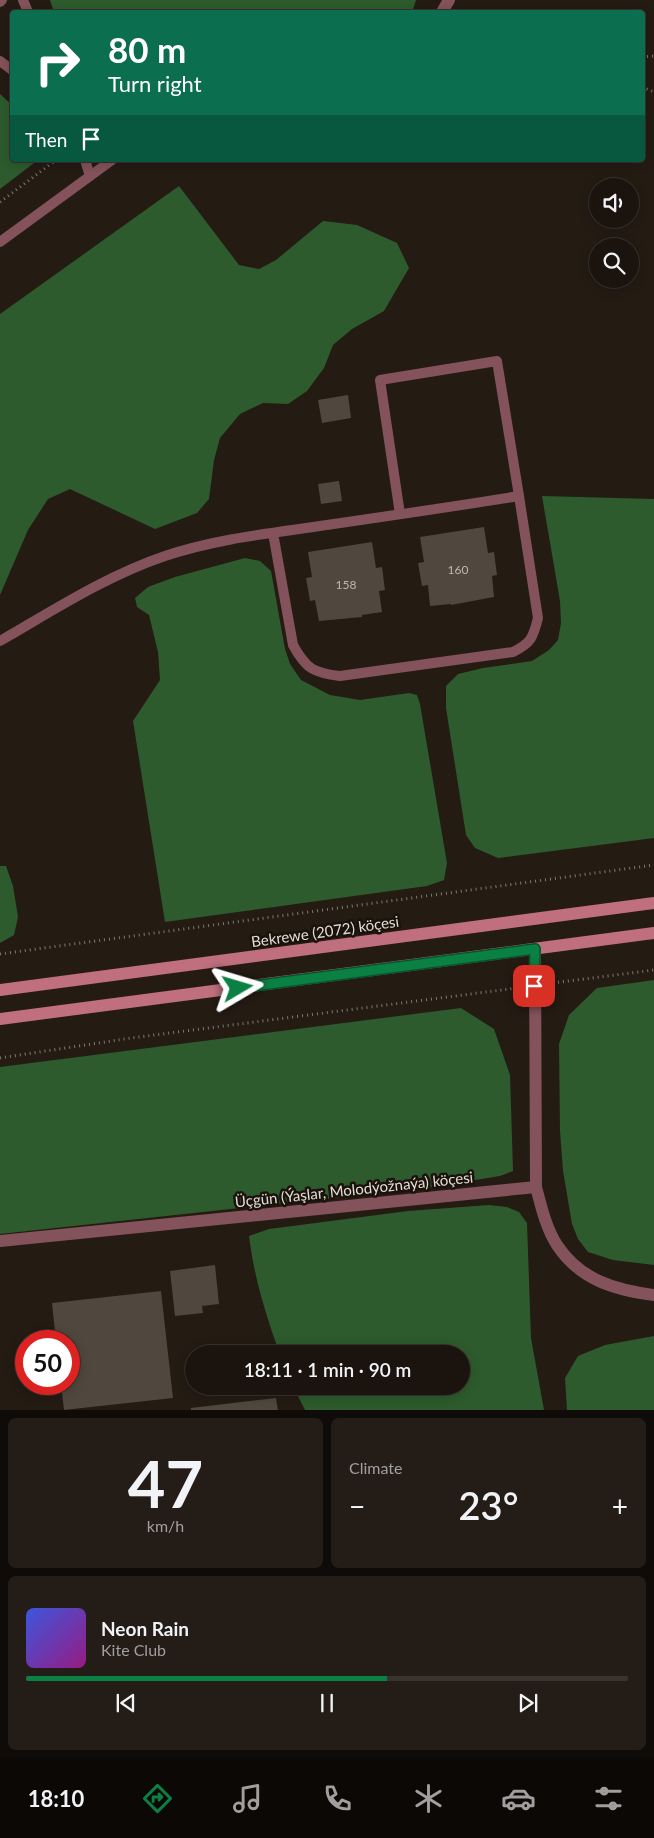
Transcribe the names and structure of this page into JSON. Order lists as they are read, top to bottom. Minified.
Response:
{"streets":{"main road":["Bekrewe (2072) köçesi"],"street":["Üçgün (Ýaşlar, Molodýožnaýa) köçesi"]},"house_numbers":["160","158"],"page":{"turn":["80 m","Turn right"],"then":"Then","limit":"50","trip":"18:11 · 1 min · 90 m","tile":[["47","km/h"],"Climate"],"heat":["−","23°","+"],"song":["Neon Rain","Kite Club"],"tabs":"18:10"}}
